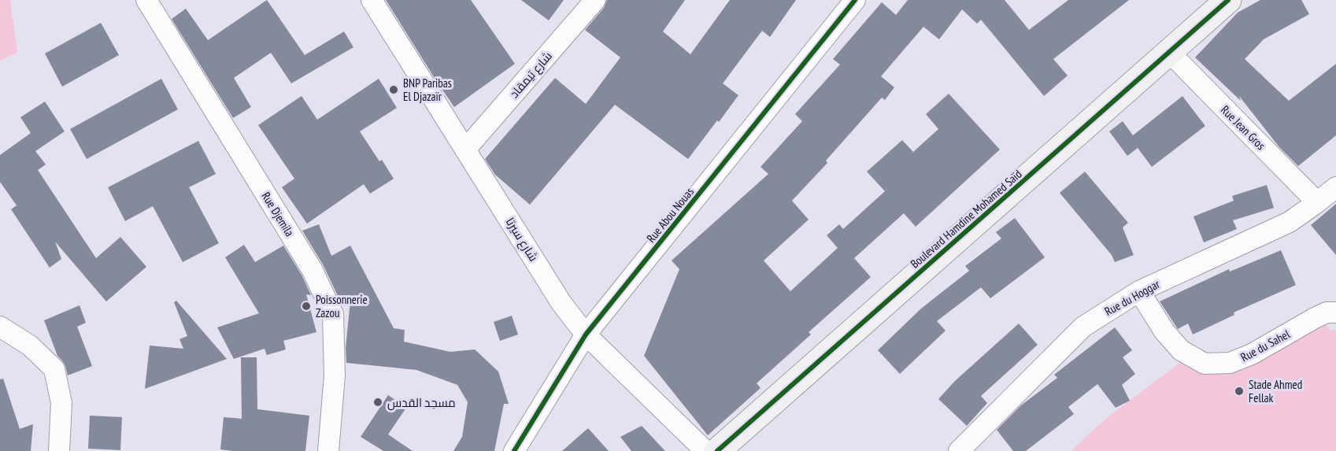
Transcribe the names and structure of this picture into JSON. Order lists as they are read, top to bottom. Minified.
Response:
{"streets":{"street":["شارع تيمقاد","Rue Jean Gros","Rue Djemila","Rue Abou Nouas","Boulevard Hamdine Mohamed Saïd","شارع سيرتا","Rue du Hoggar","Rue du Sahel"]},"crossings":[["شارع تيمقاد","شارع سيرتا"],["Rue Jean Gros","Boulevard Hamdine Mohamed Saïd"],["Rue Jean Gros","Rue du Hoggar"],["Rue Abou Nouas","شارع سيرتا"],["Rue du Hoggar","Rue du Sahel"]],"places":["BNP Paribas El Djazaïr","Poissonnerie Zazou","Stade Ahmed Fellak","مسجد القدس"]}
